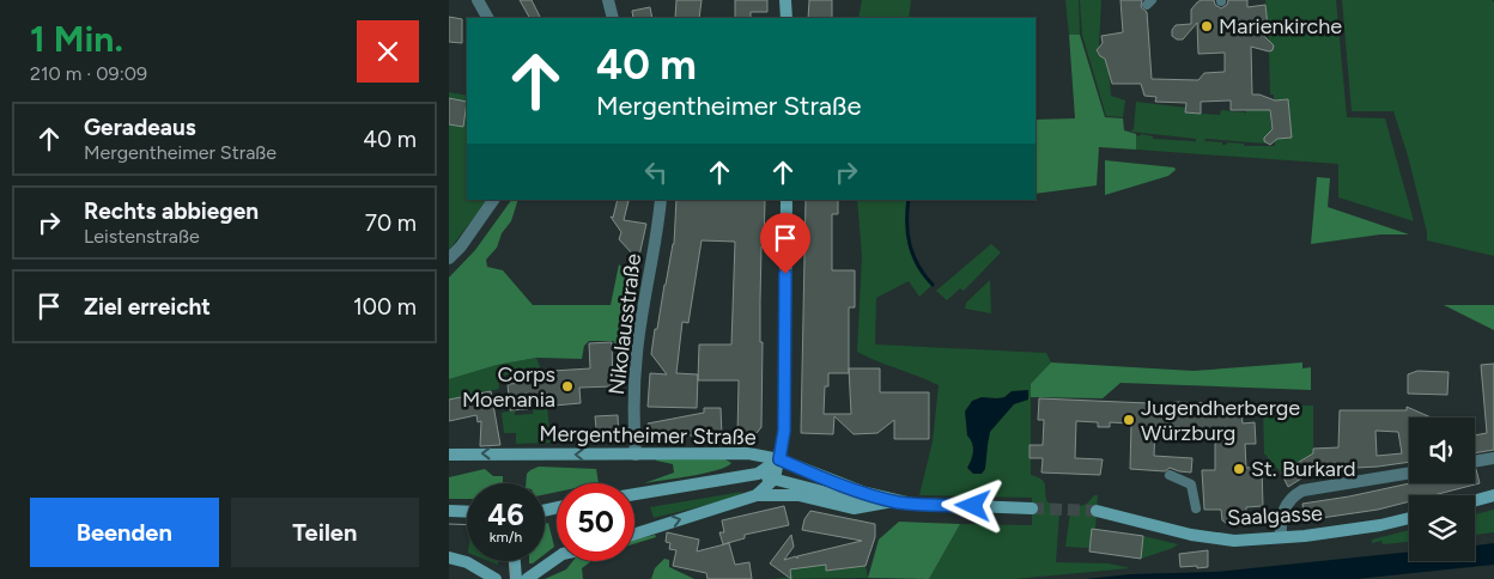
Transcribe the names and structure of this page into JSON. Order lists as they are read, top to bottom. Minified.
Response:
{"streets":{"main road":["Mergentheimer Straße","Saalgasse"],"street":["Nikolausstraße"]},"crossings":[["Nikolausstraße","Mergentheimer Straße"]],"places":["Marienkirche","Corps Moenania","Jugendherberge Würzburg","St. Burkard"],"page":{"heading":["1 Min.","210 m · 09:09"],"turn":["40 m","Mergentheimer Straße"],"list":[{"name":"Geradeaus","note":"Mergentheimer Straße","value":"40 m"},{"name":"Rechts abbiegen","note":"Leistenstraße","value":"70 m"},{"name":"Ziel erreicht","value":"100 m"}],"speed":"46 km/h","limit":"50","buttons":["Beenden","Teilen"]}}
